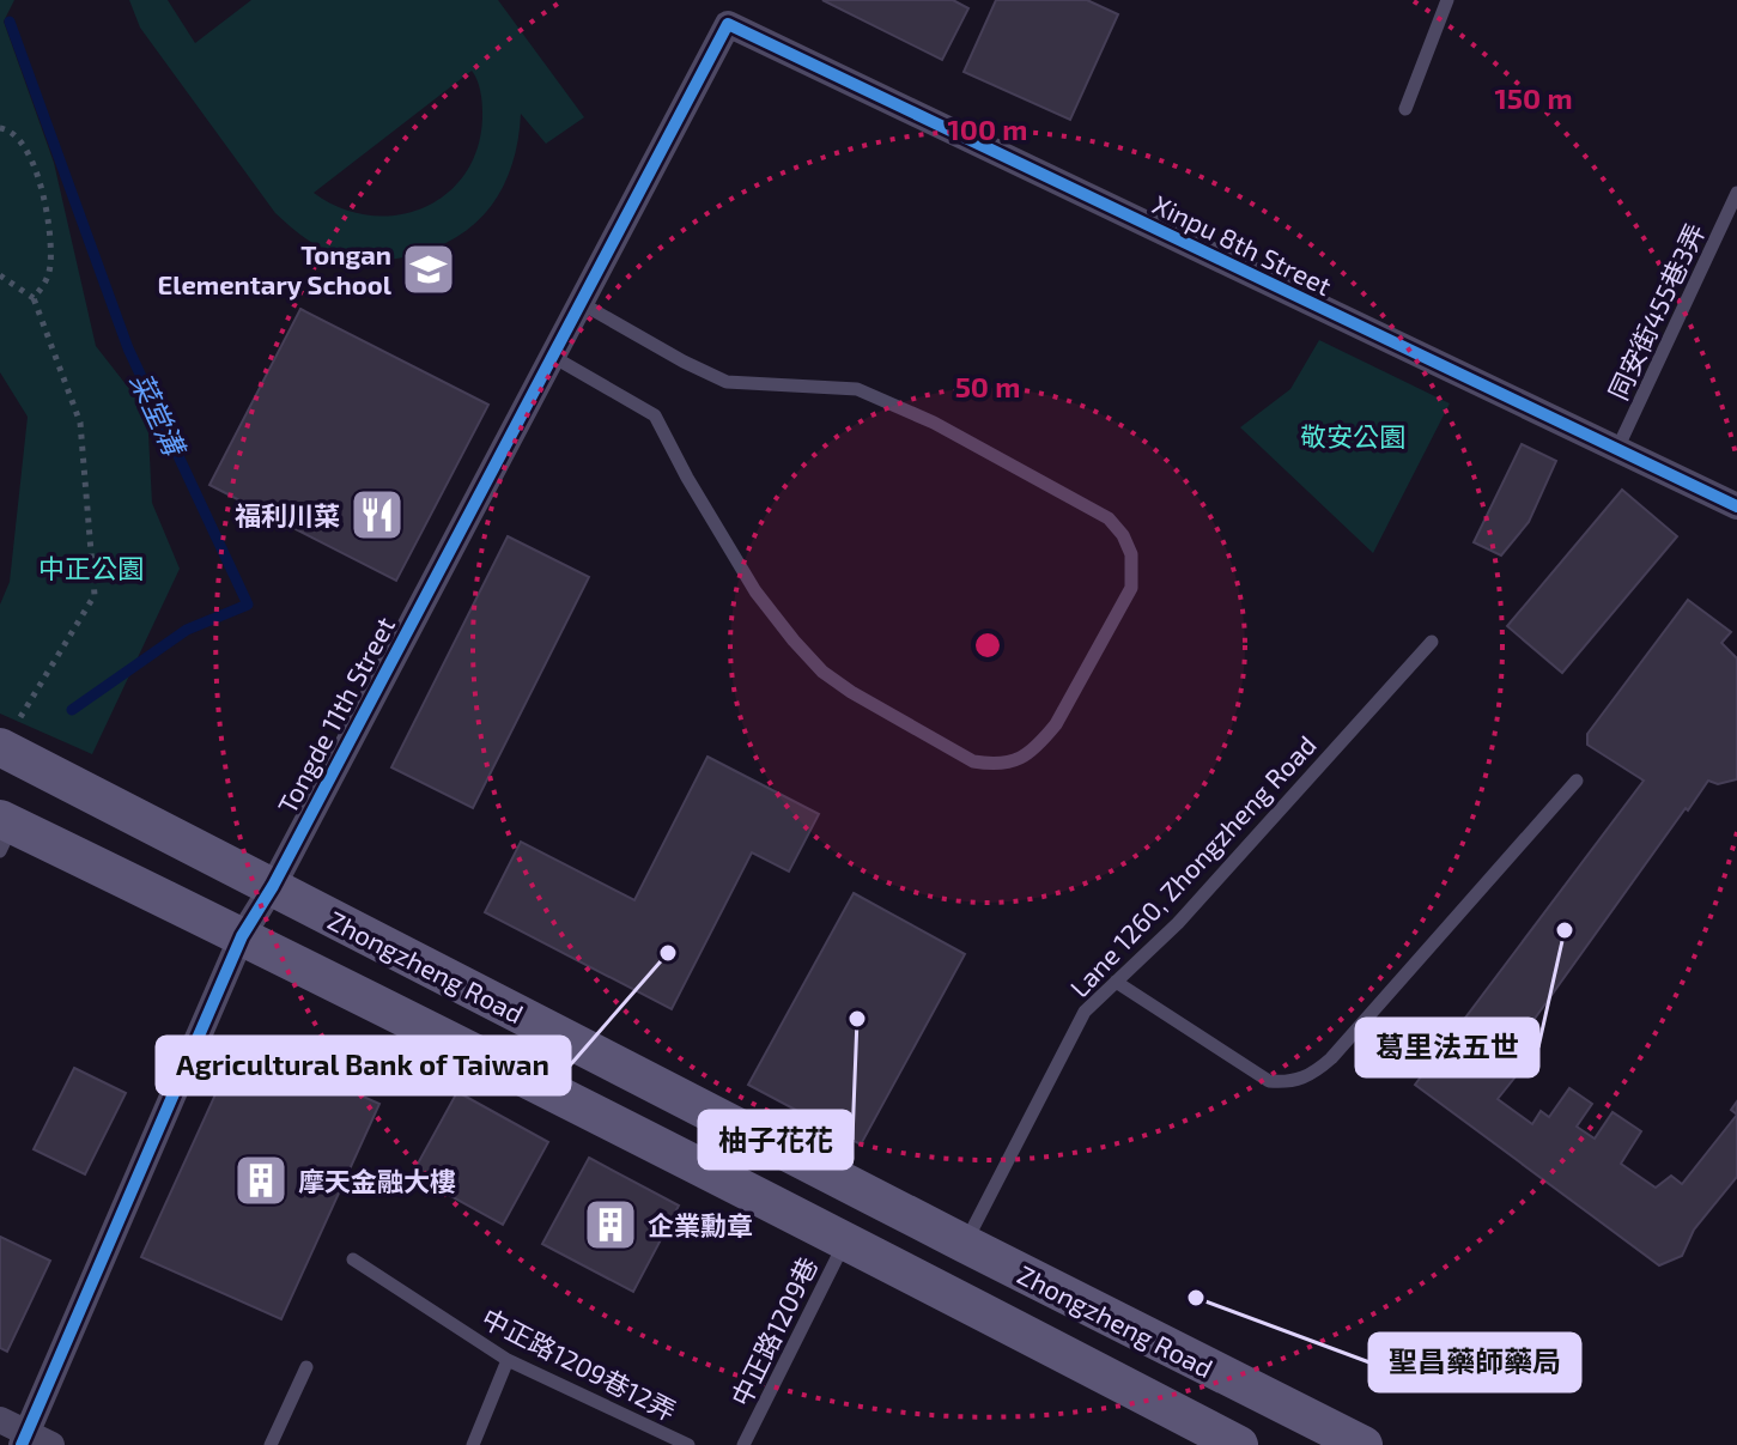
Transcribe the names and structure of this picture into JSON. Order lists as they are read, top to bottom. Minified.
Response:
{"streets":{"street":["Xinpu 8th Street","Tongde 11th Street","Zhongzheng Road"],"lane":["同安街455巷3弄","Lane 1260, Zhongzheng Road","中正路1209巷","中正路1209巷12弄"]},"crossings":[["Xinpu 8th Street","同安街455巷3弄"],["Xinpu 8th Street","Tongde 11th Street"],["Tongde 11th Street","Zhongzheng Road"],["Lane 1260, Zhongzheng Road","Zhongzheng Road"],["Zhongzheng Road","中正路1209巷"]],"water":["菜堂溝"],"parks":["敬安公園","中正公園"],"places":{"school or university":["Tongan Elementary School"],"restaurant":["福利川菜"],"other":["葛里法五世","Agricultural Bank of Taiwan","柚子花花","聖昌藥師藥局"],"building":["摩天金融大樓","企業勳章"]},"rings":["150 m","100 m","50 m"]}
